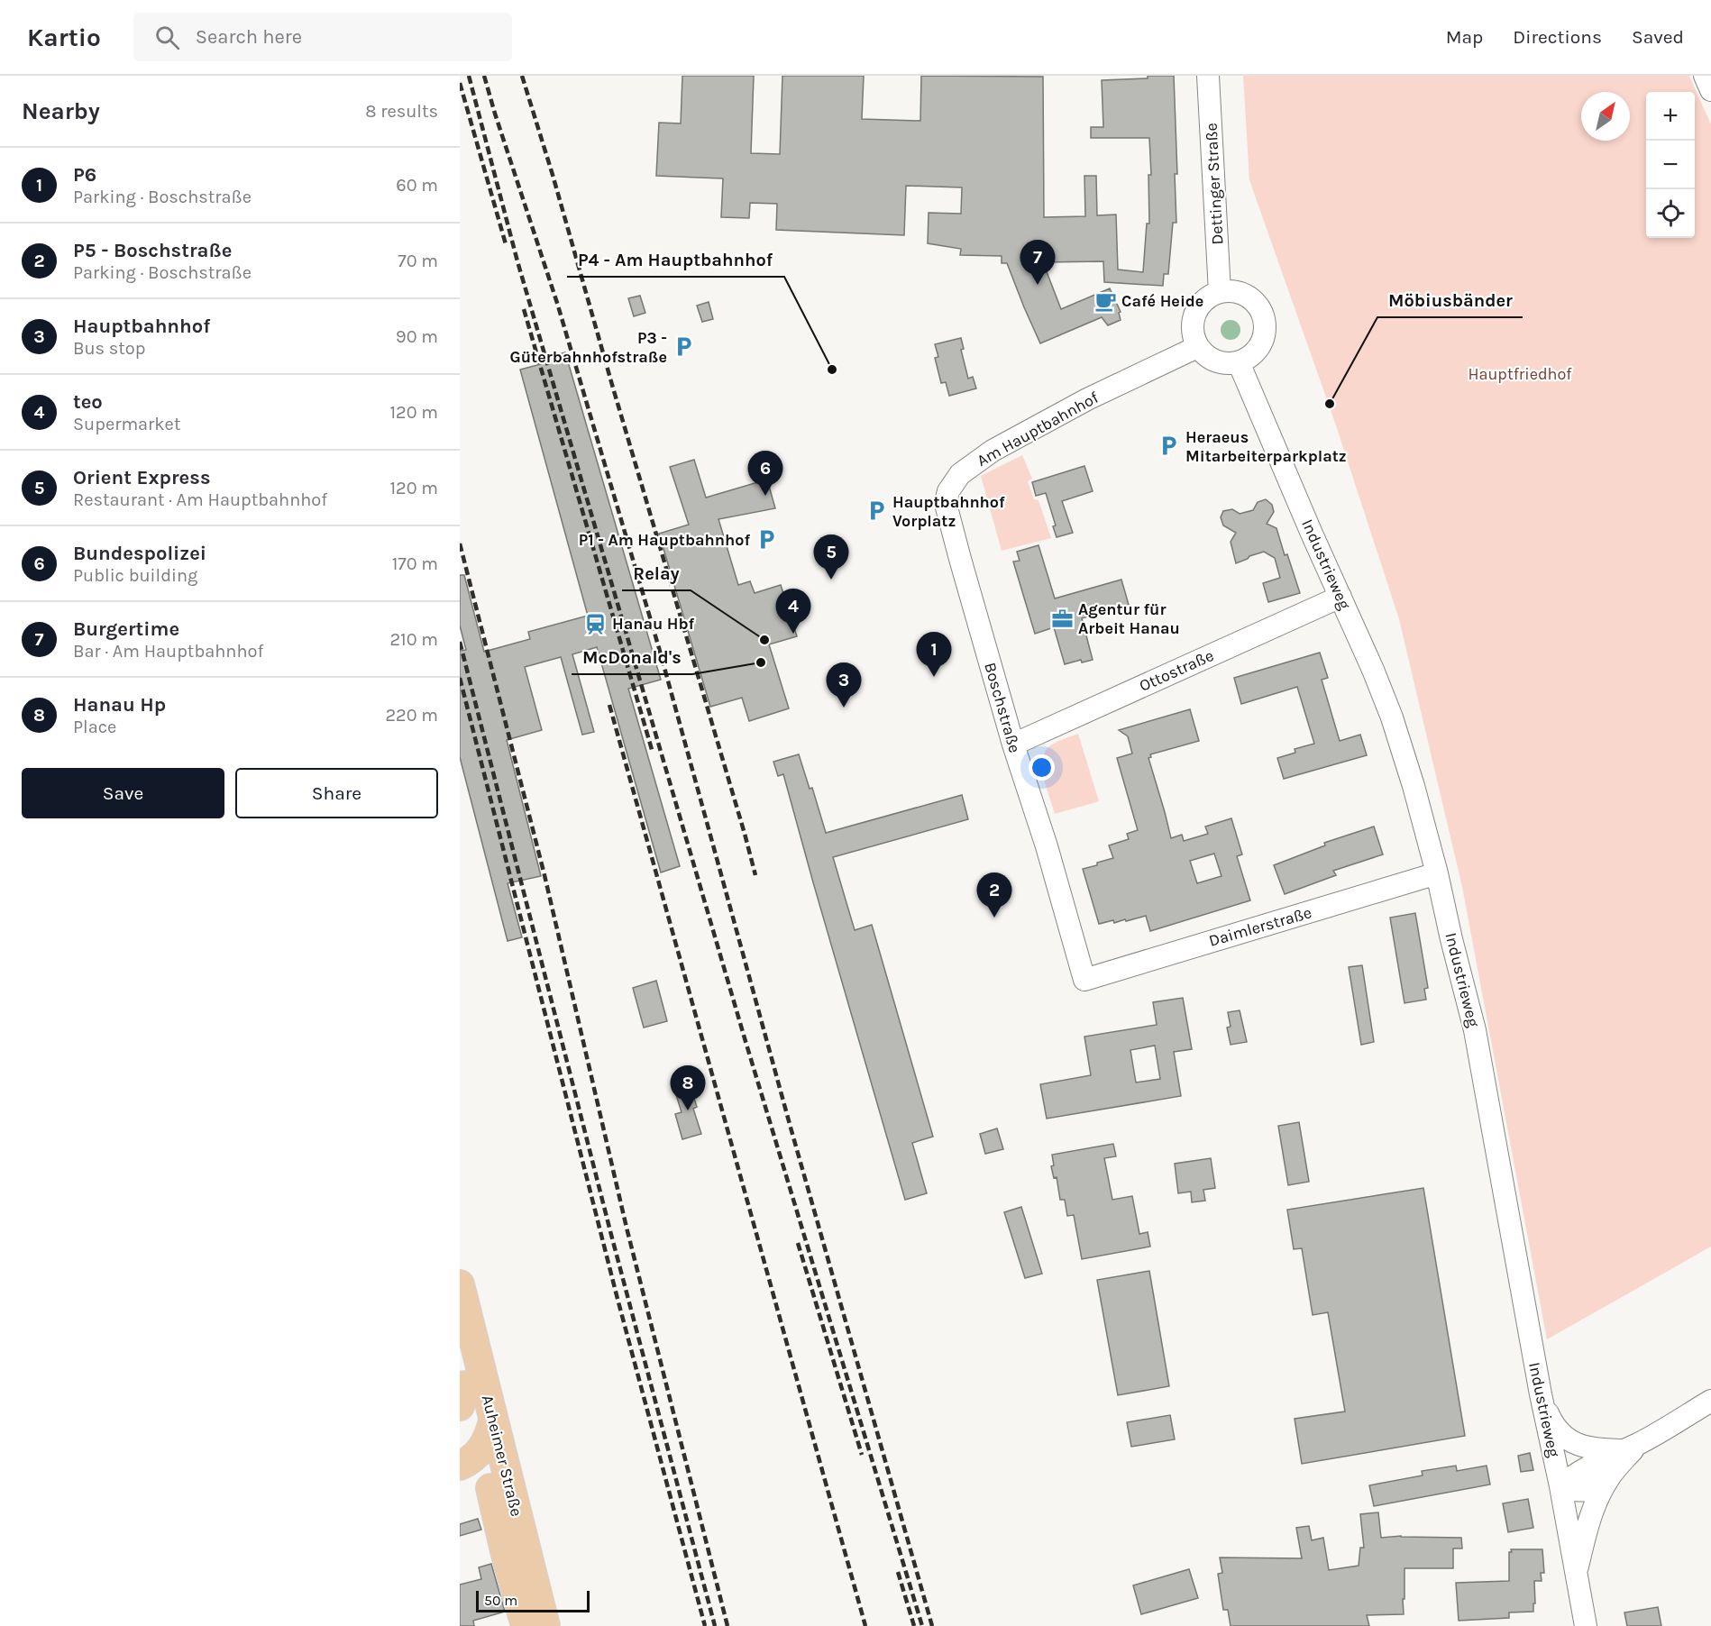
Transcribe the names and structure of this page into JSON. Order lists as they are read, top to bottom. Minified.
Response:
{"streets":{"main road":["Auheimer Straße"],"street":["Dettinger Straße","Am Hauptbahnhof","Industrieweg","Ottostraße","Boschstraße","Daimlerstraße"]},"crossings":[["Dettinger Straße","Am Hauptbahnhof"],["Dettinger Straße","Industrieweg"],["Am Hauptbahnhof","Industrieweg"],["Am Hauptbahnhof","Boschstraße"],["Industrieweg","Ottostraße"],["Industrieweg","Daimlerstraße"],["Ottostraße","Boschstraße"],["Boschstraße","Daimlerstraße"]],"parks":["Hauptfriedhof"],"places":{"cafe":["Café Heide"],"parking":["P3 - Güterbahnhofstraße","Heraeus Mitarbeiterparkplatz","Hauptbahnhof Vorplatz","P1 - Am Hauptbahnhof"],"other":["P4 - Am Hauptbahnhof","Möbiusbänder","Relay","McDonald's"],"office":["Agentur für Arbeit Hanau"],"station":["Hanau Hbf"]},"scale_bar":"50 m","north":"top right","page":{"header":"Kartio","search":"Search here","nav":["Map","Directions","Saved"],"heading":["Nearby","8 results"],"map_buttons":["+","−"],"list":[{"mark":"1","name":"P6","note":"Parking · Boschstraße","value":"60 m"},{"mark":"2","name":"P5 - Boschstraße","note":"Parking · Boschstraße","value":"70 m"},{"mark":"3","name":"Hauptbahnhof","note":"Bus stop","value":"90 m"},{"mark":"4","name":"teo","note":"Supermarket","value":"120 m"},{"mark":"5","name":"Orient Express","note":"Restaurant · Am Hauptbahnhof","value":"120 m"},{"mark":"6","name":"Bundespolizei","note":"Public building","value":"170 m"},{"mark":"7","name":"Burgertime","note":"Bar · Am Hauptbahnhof","value":"210 m"},{"mark":"8","name":"Hanau Hp","note":"Place","value":"220 m"}],"pins":["7","6","5","4","1","3","2","8"],"buttons":["Save","Share"],"scale":"50 m"}}
